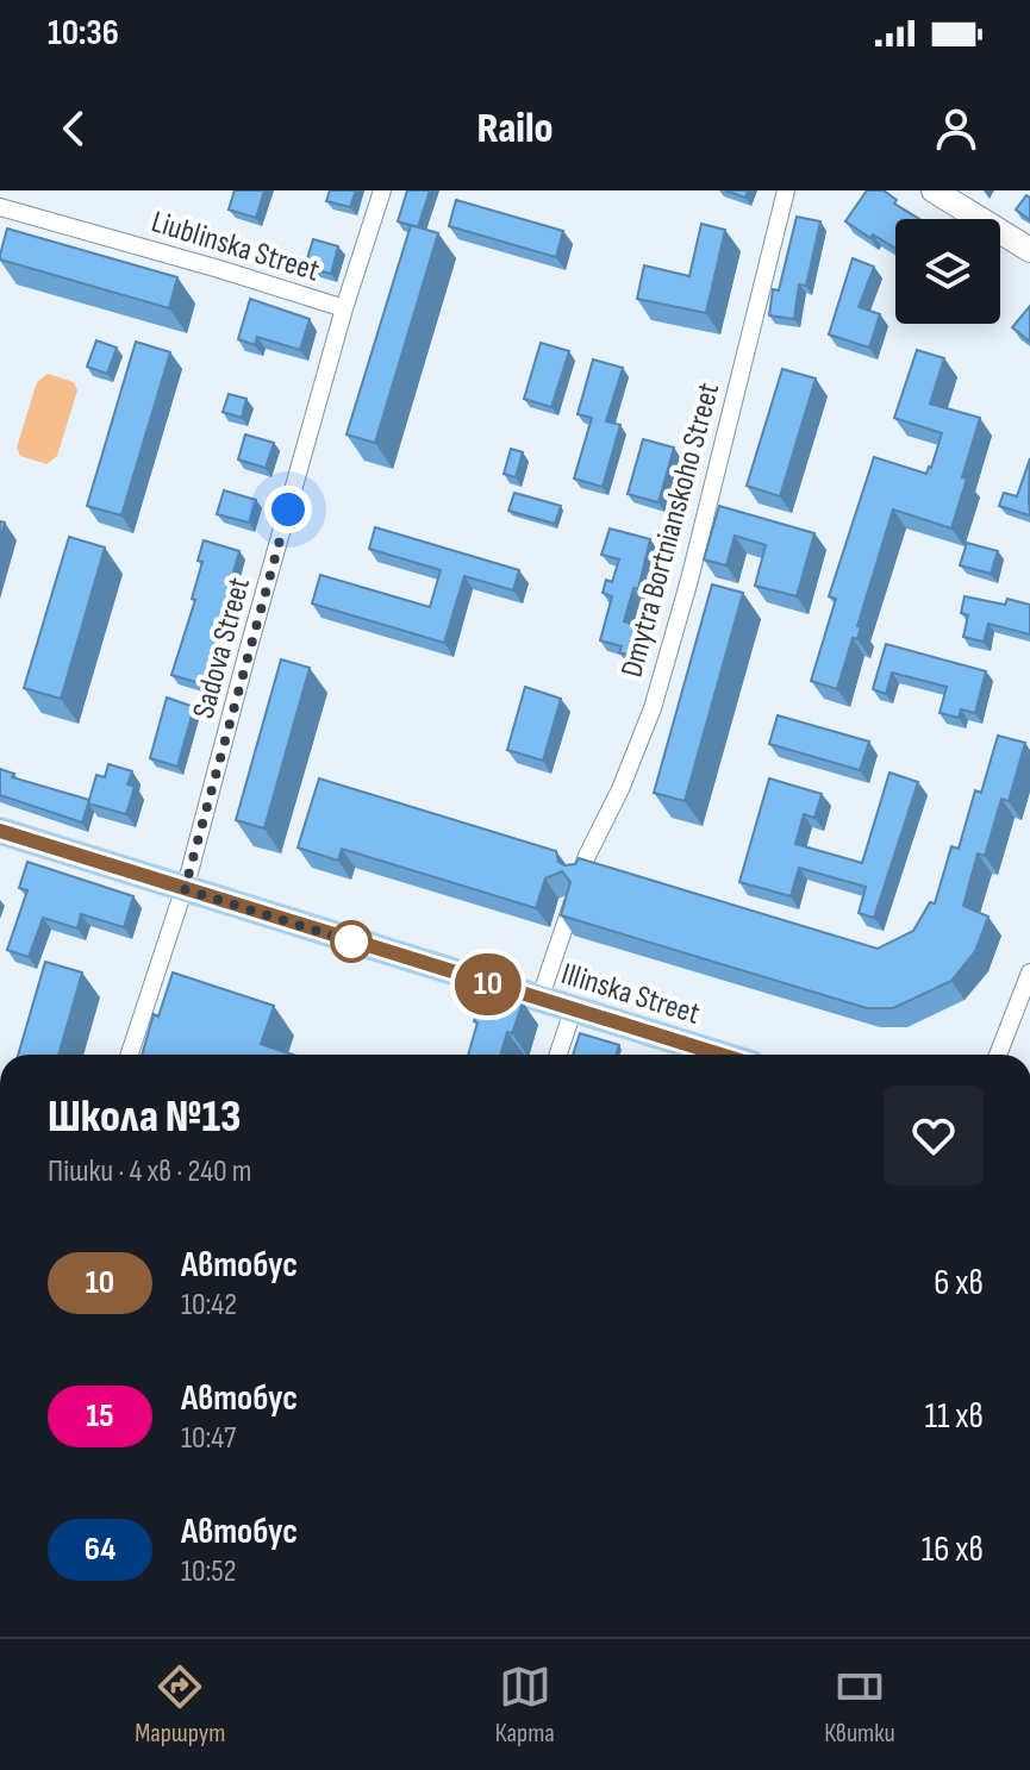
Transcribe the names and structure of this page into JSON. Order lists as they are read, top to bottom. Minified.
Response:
{"streets":{"main road":["Illinska Street"],"street":["Liublinska Street","Dmytra Bortnianskoho Street","Sadova Street"]},"crossings":[["Liublinska Street","Sadova Street"],["Sadova Street","Illinska Street"]],"lines":["bus line 10"],"page":{"status":"10:36","header":"Railo","on_map":"10","heading":["Школа №13","Пішки · 4 хв · 240 m"],"list":[{"mark":"10","name":"Автобус","note":"10:42","value":"6 хв"},{"mark":"15","name":"Автобус","note":"10:47","value":"11 хв"},{"mark":"64","name":"Автобус","note":"10:52","value":"16 хв"}],"tabs":["Маршрут","Карта","Квитки"]}}
